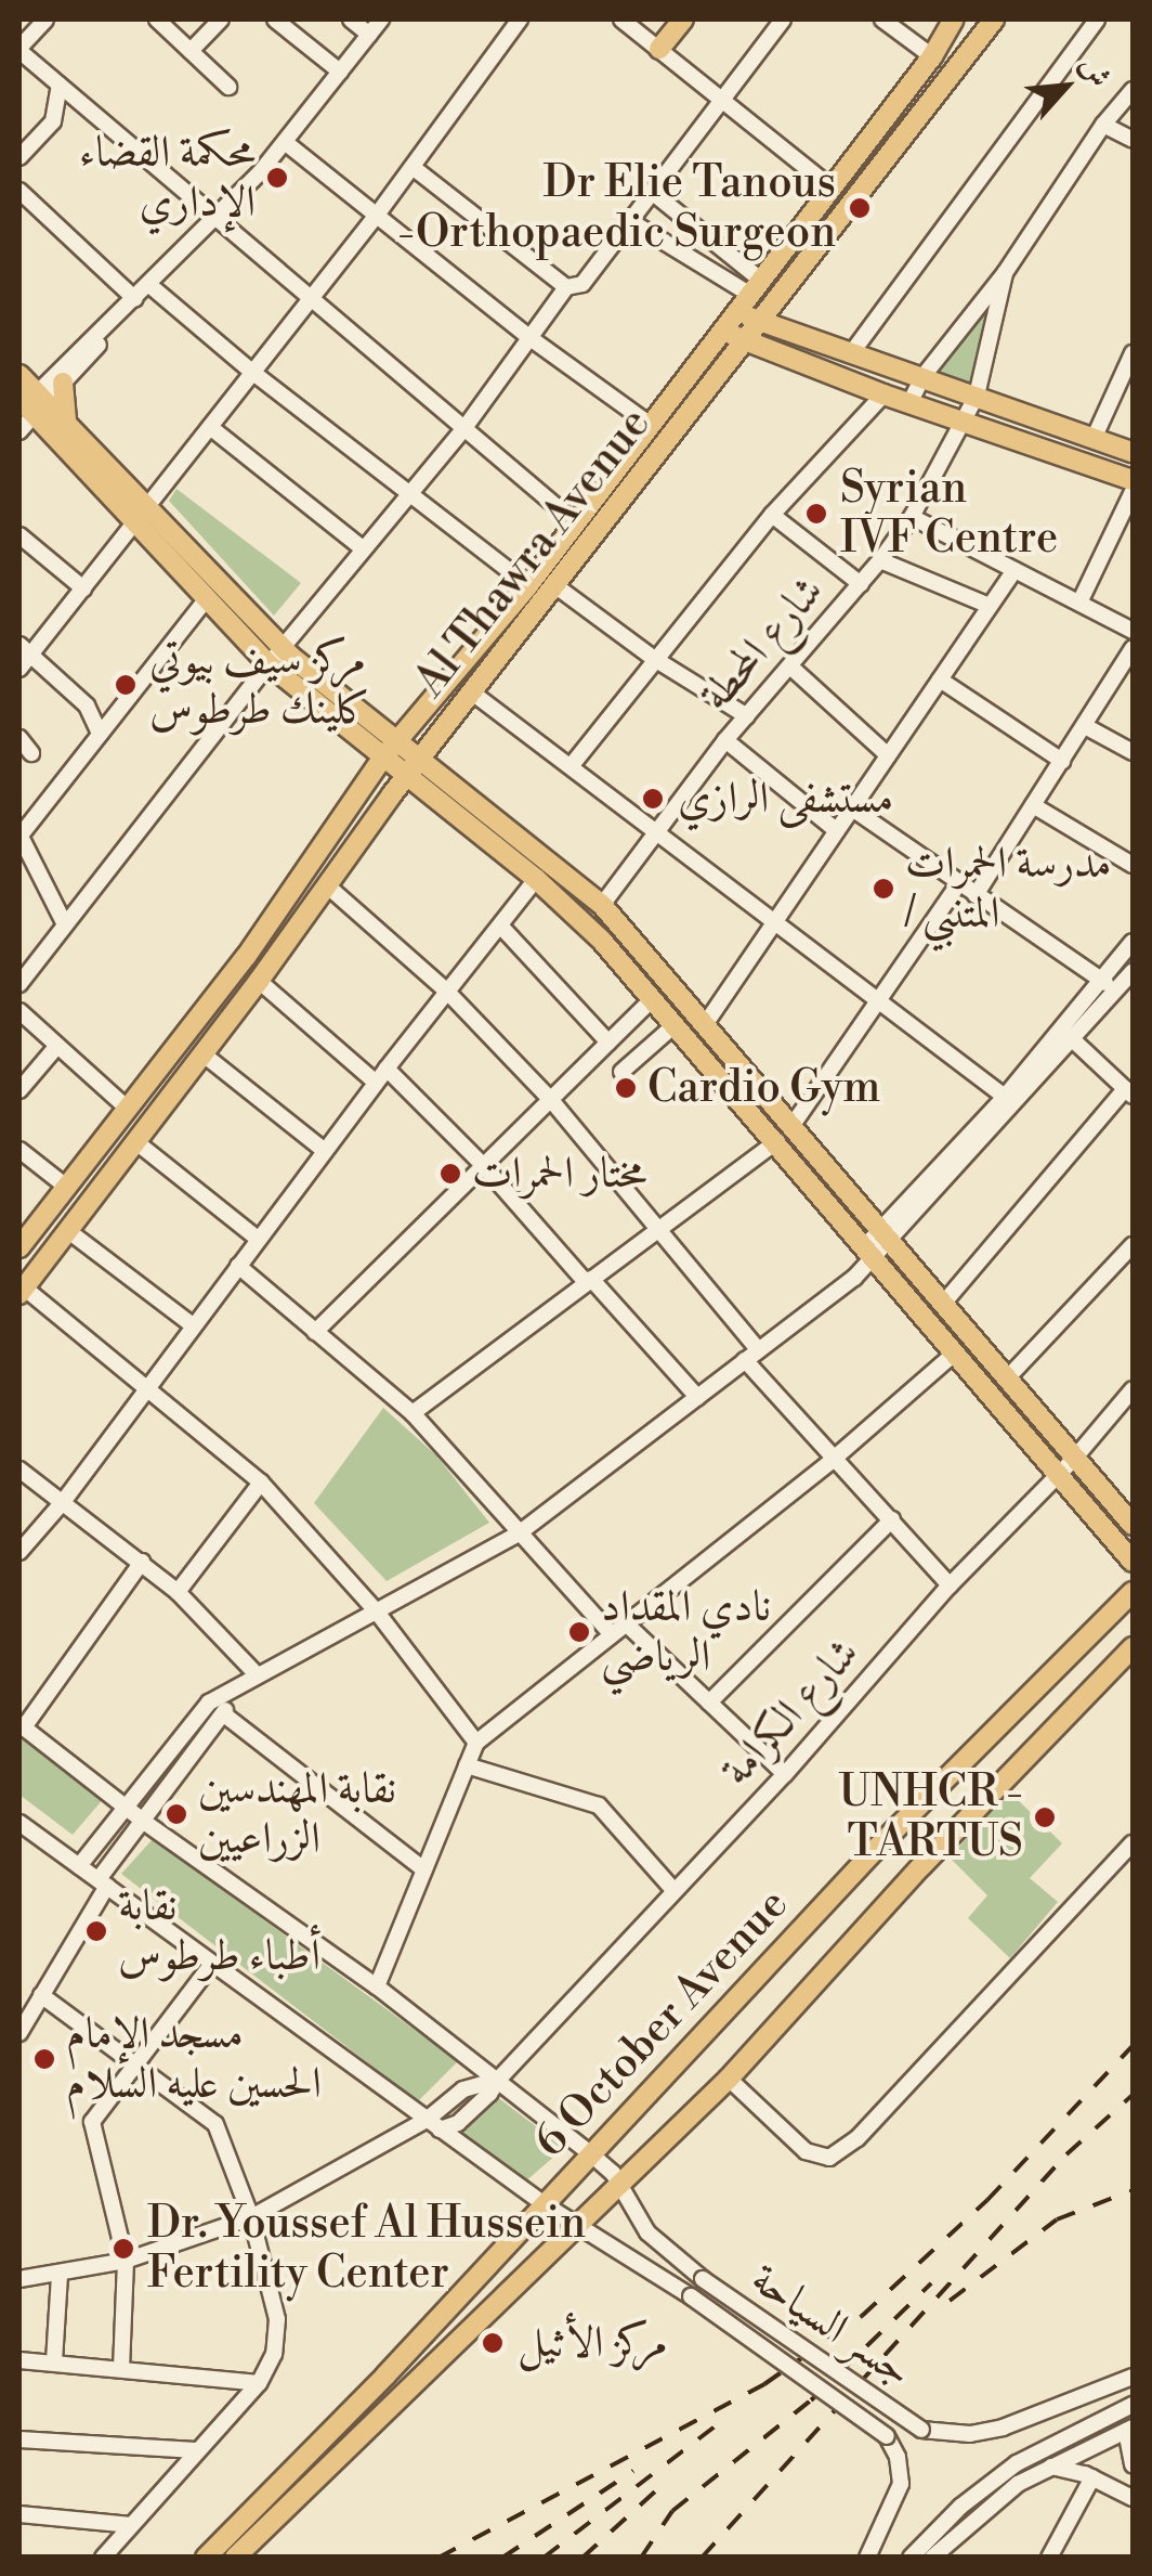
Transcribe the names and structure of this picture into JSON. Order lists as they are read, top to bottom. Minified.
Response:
{"streets":{"main road":["Al Thawra Avenue","6 October Avenue"],"street":["شارع المحطة","شارع الكرامة","جسر السياحة"]},"crossings":[["شارع الكرامة","جسر السياحة"],["6 October Avenue","جسر السياحة"]],"places":["محكمة القضاء الإداري","Dr Elie Tanous -Orthopaedic Surgeon","Syrian IVF Centre","مركز سيف بيوتي كلينك طرطوس","مستشفى الرازي","مدرسة الحمرات / المتنبي","Cardio Gym","مختار الحمرات","نادي المقداد الرياضي","نقابة المهندسين الزراعيين","UNHCR - TARTUS","نقابة أطباء طرطوس","مسجد الإمام الحسين عليه السلام","Dr. Youssef Al Hussein Fertility Center","مركز الأثيل"],"north":"top right"}
